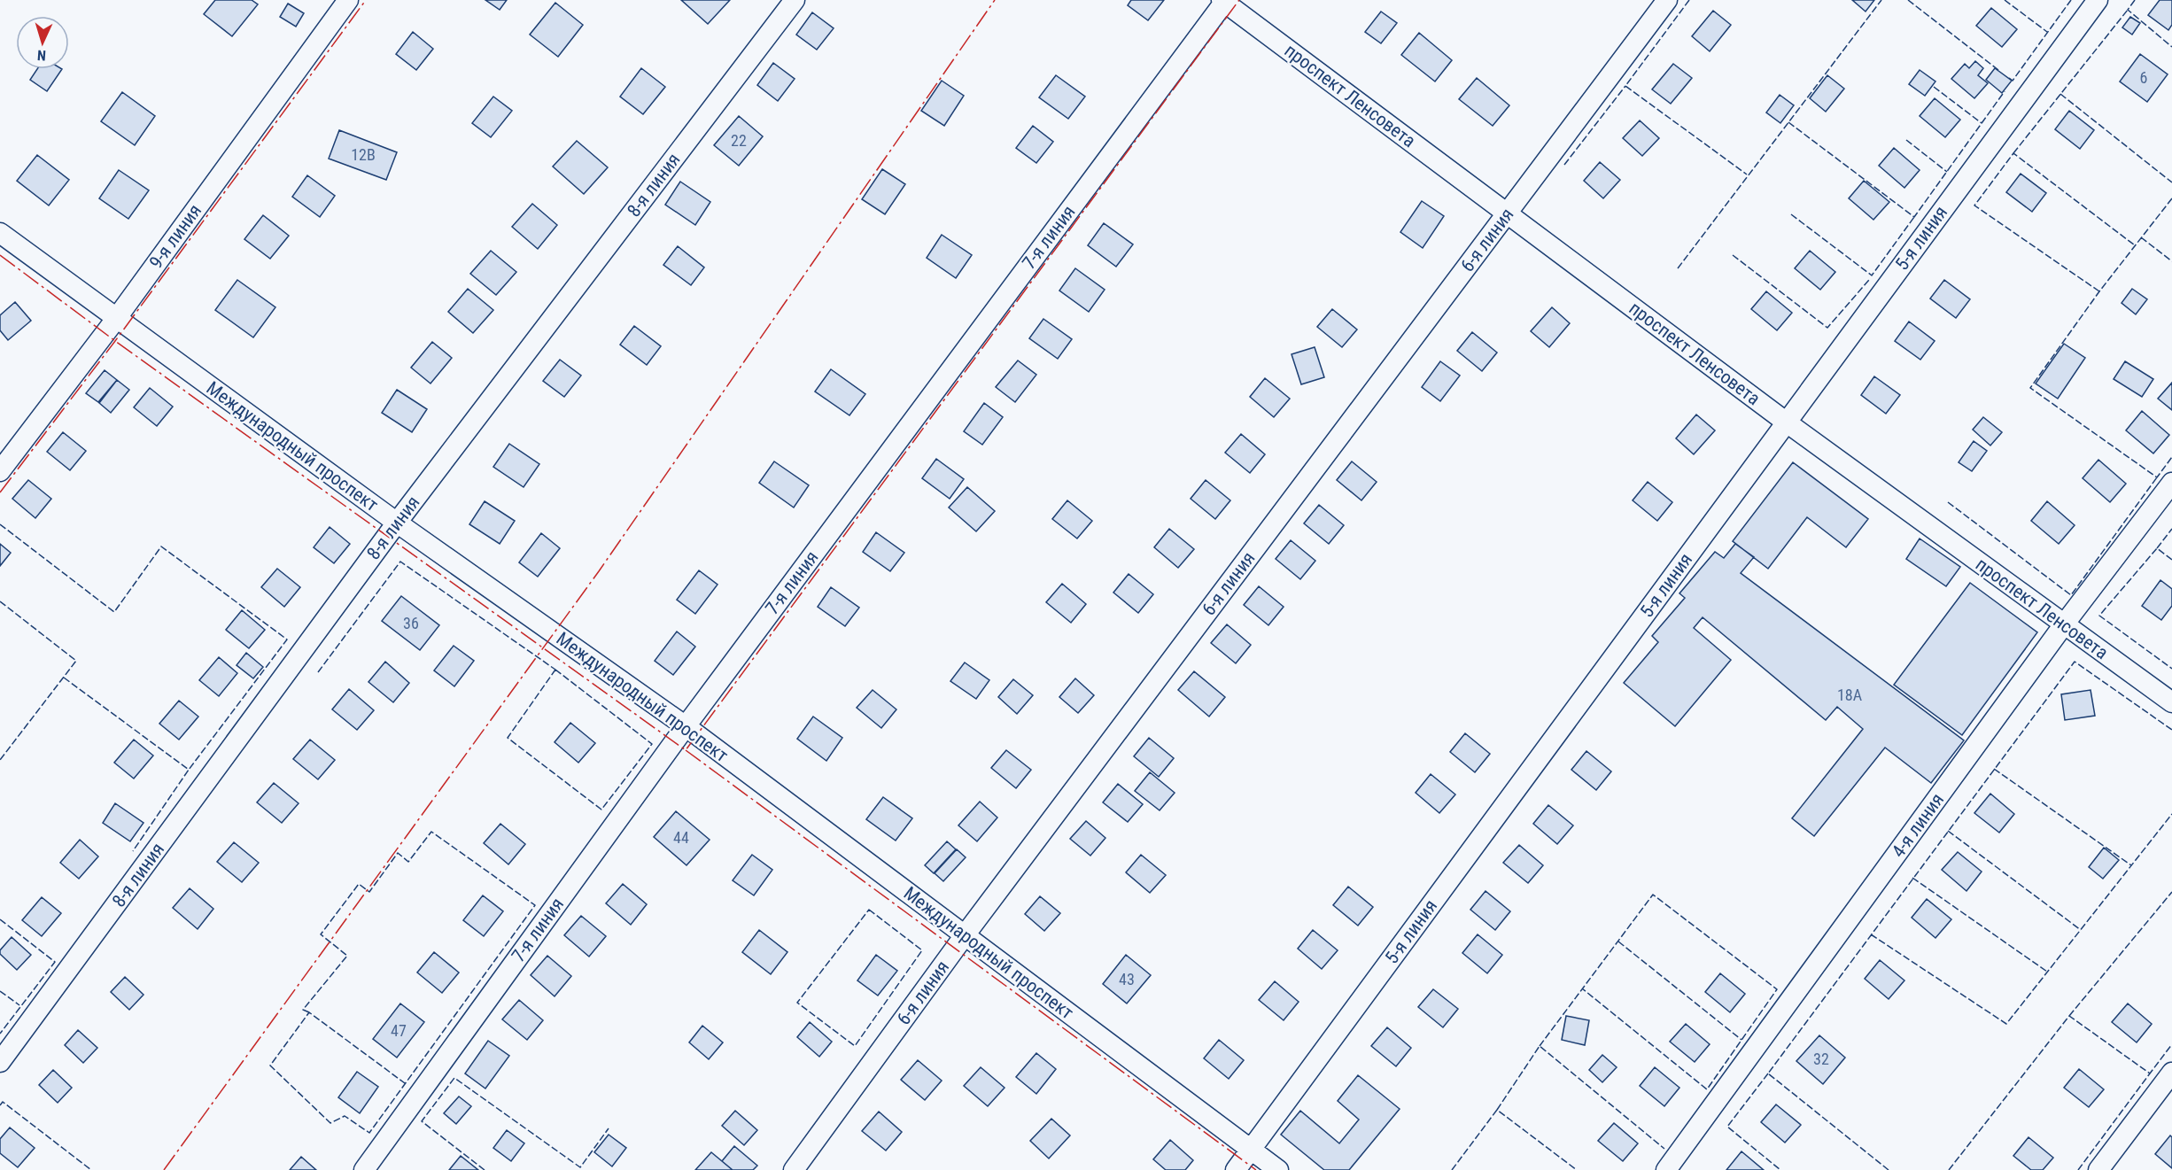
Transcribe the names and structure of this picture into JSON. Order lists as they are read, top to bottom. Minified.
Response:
{"streets":{"street":["проспект Ленсовета","8-я линия","9-я линия","7-я линия","5-я линия","6-я линия","Международный проспект","4-я линия"]},"crossings":[["проспект Ленсовета","7-я линия"],["проспект Ленсовета","5-я линия"],["проспект Ленсовета","6-я линия"],["проспект Ленсовета","4-я линия"],["8-я линия","Международный проспект"],["9-я линия","Международный проспект"],["7-я линия","Международный проспект"],["5-я линия","Международный проспект"],["6-я линия","Международный проспект"]],"house_numbers":["6","22","12В","36","18А","44","43","47","32"],"north":"bottom"}
